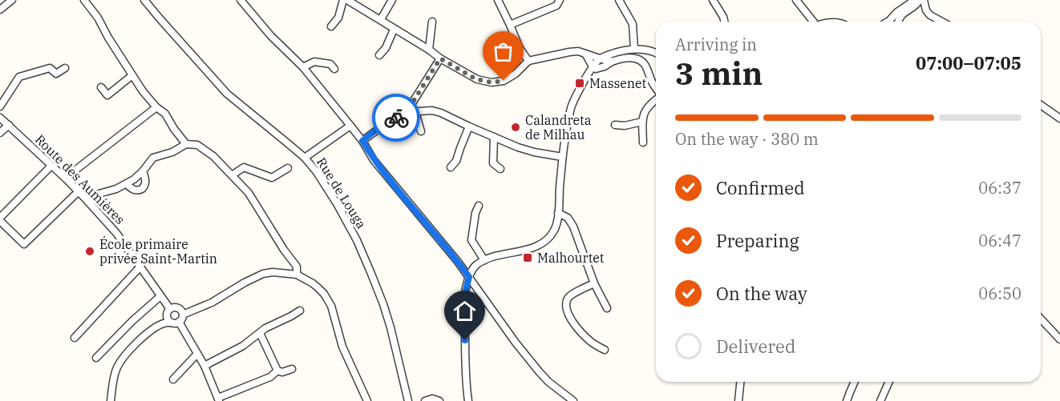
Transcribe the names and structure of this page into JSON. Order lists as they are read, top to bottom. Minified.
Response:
{"streets":{"street":["Route des Aumières","Rue de Louga"]},"places":{"transit":["Massenet","Malhourtet"],"other":["Calandreta de Milhau","École primaire privée Saint-Martin"]},"page":{"heading":["3 min","Arriving in","07:00–07:05"],"bar":"On the way · 380 m","list":[["Confirmed","06:37"],["Preparing","06:47"],["On the way","06:50"],"Delivered"]}}
